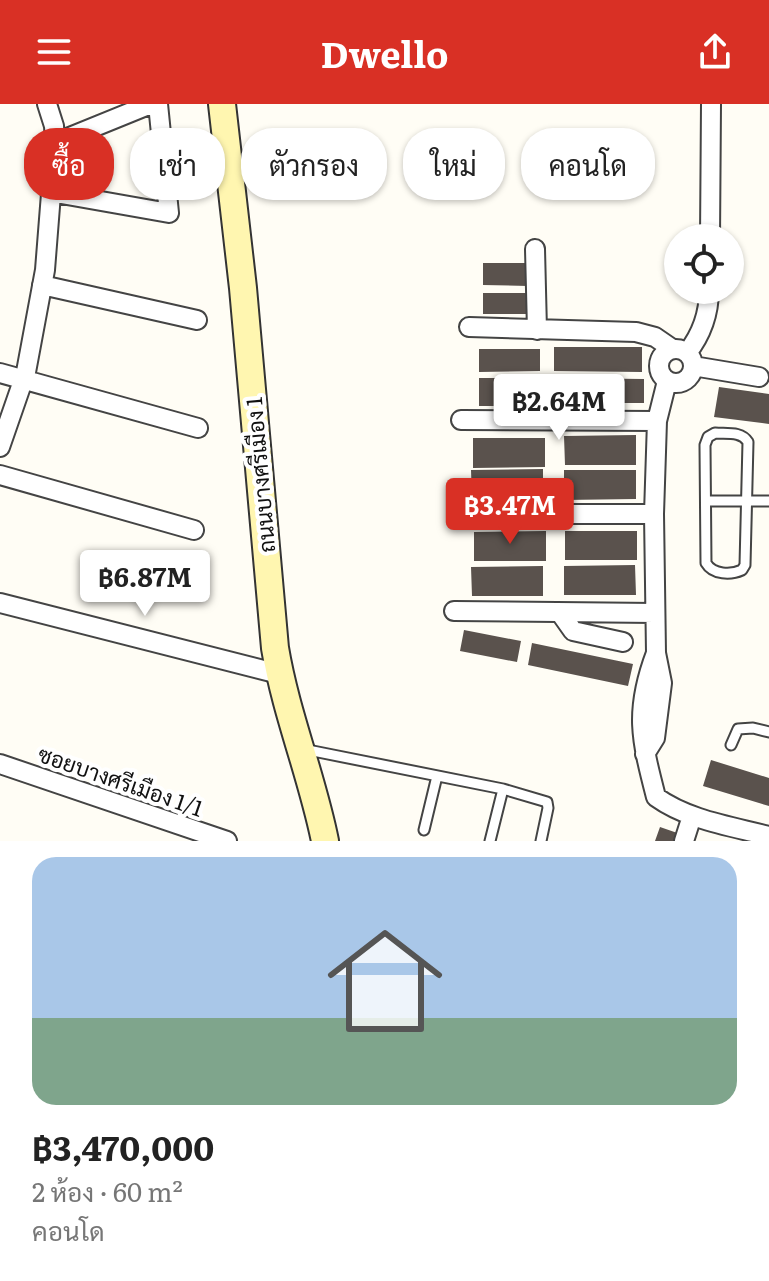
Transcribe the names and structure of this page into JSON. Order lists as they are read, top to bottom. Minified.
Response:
{"streets":{"street":["ถนนบางศรีเมือง 1","ซอยบางศรีเมือง 1/1"]},"page":{"header":"Dwello","chip":["ซื้อ","เช่า","ตัวกรอง","ใหม่","คอนโด"],"price":["฿2.64M","฿3.47M","฿6.87M"],"list":[{"name":"฿3,470,000","note":"2 ห้อง · 60 m² · คอนโด"}]}}
